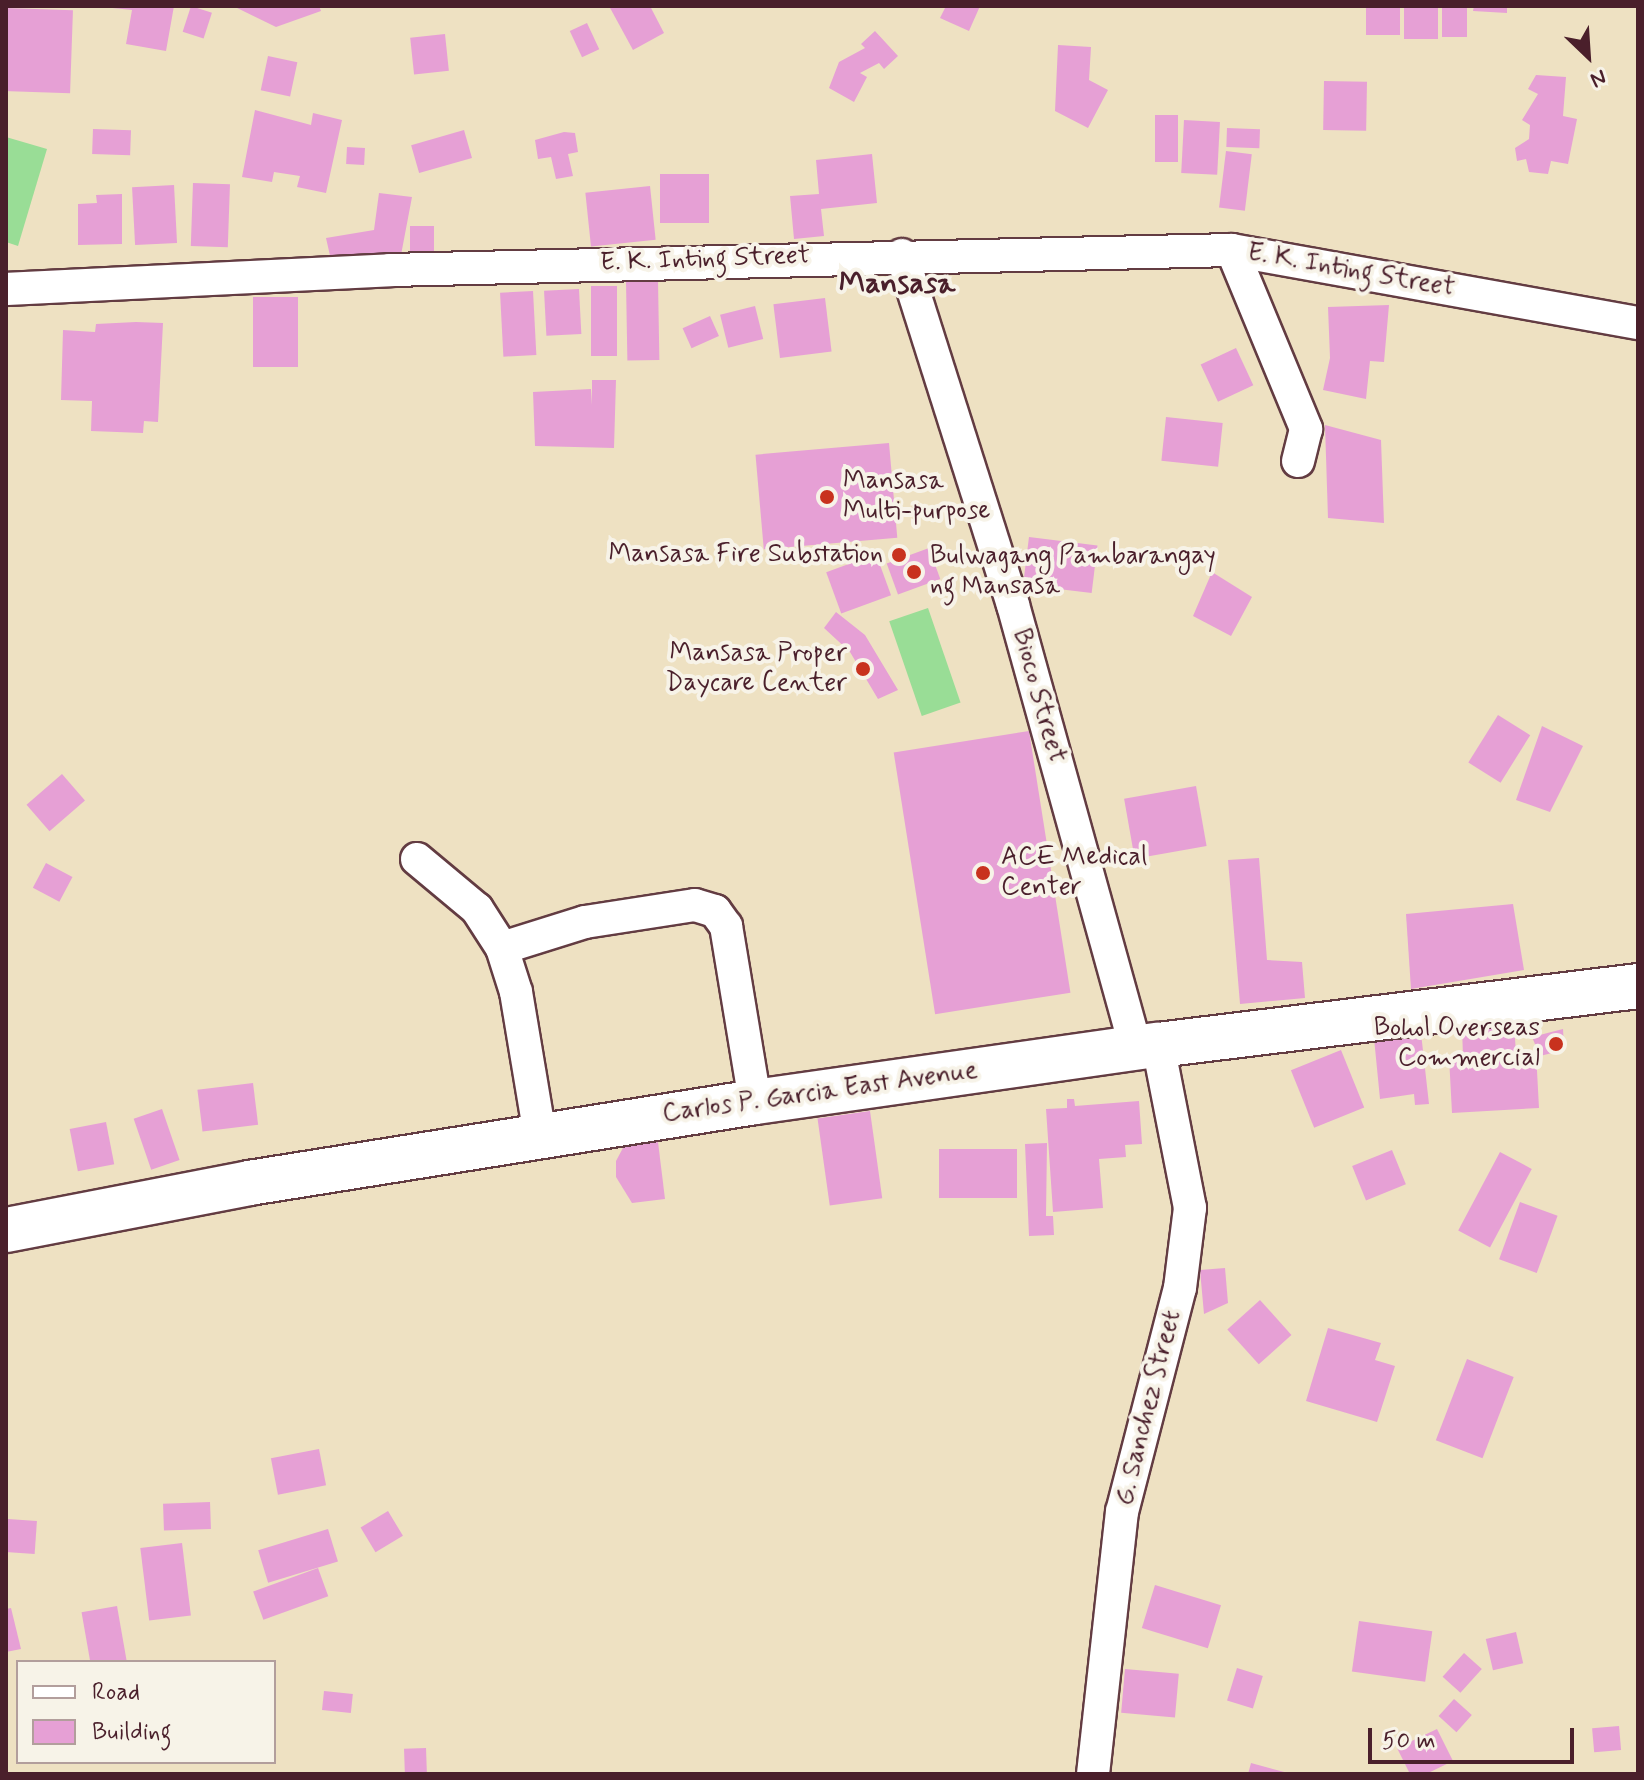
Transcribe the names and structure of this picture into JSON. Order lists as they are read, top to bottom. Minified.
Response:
{"streets":{"main road":["Carlos P. Garcia East Avenue"],"street":["E. K. Inting Street","Bioco Street","G. Sanchez Street"]},"crossings":[["E. K. Inting Street","Bioco Street"],["Bioco Street","Carlos P. Garcia East Avenue"],["Bioco Street","G. Sanchez Street"],["Carlos P. Garcia East Avenue","G. Sanchez Street"]],"districts":["Mansasa"],"places":["Mansasa Multi-purpose","Mansasa Fire Substation","Bulwagang Pambarangay ng Mansasa","Mansasa Proper Daycare Center","ACE Medical Center","Bohol Overseas Commercial"],"legend":["Road","Building"],"scale_bar":"50 m","north":"bottom right"}
